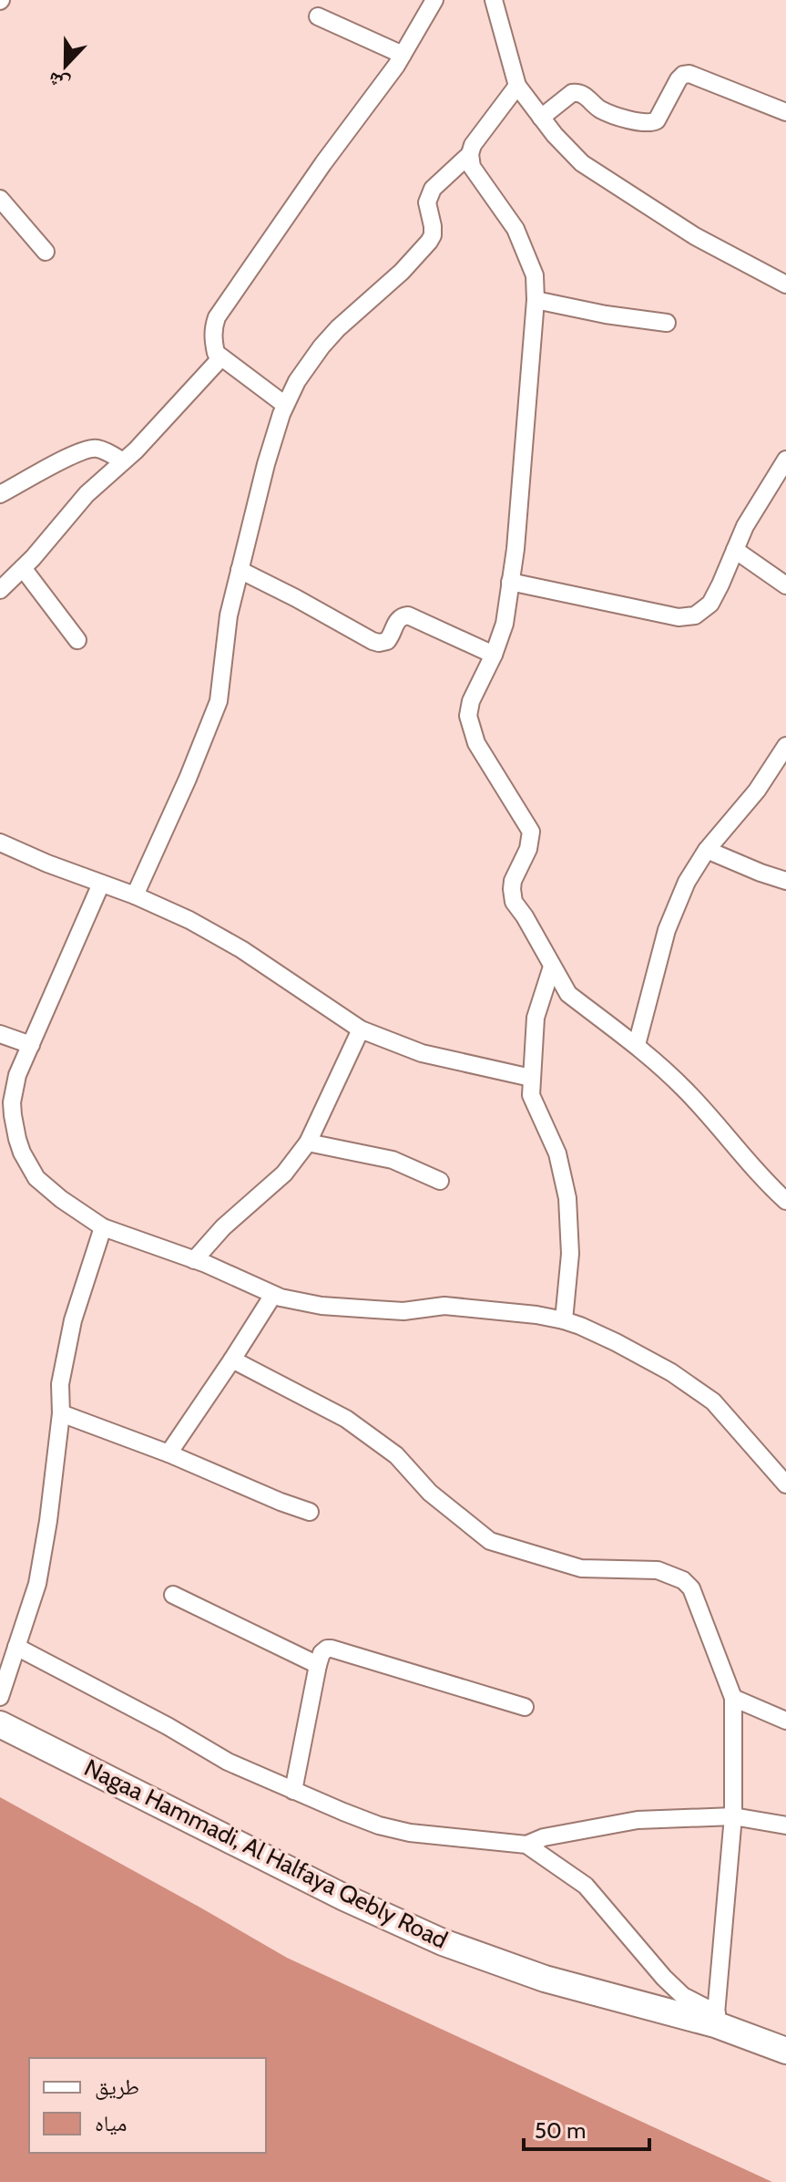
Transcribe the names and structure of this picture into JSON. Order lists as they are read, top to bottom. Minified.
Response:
{"streets":{"main road":["Nagaa Hammadi, Al Halfaya Qebly Road"]},"legend":["طريق","مياه"],"scale_bar":"50 m","north":"bottom"}
